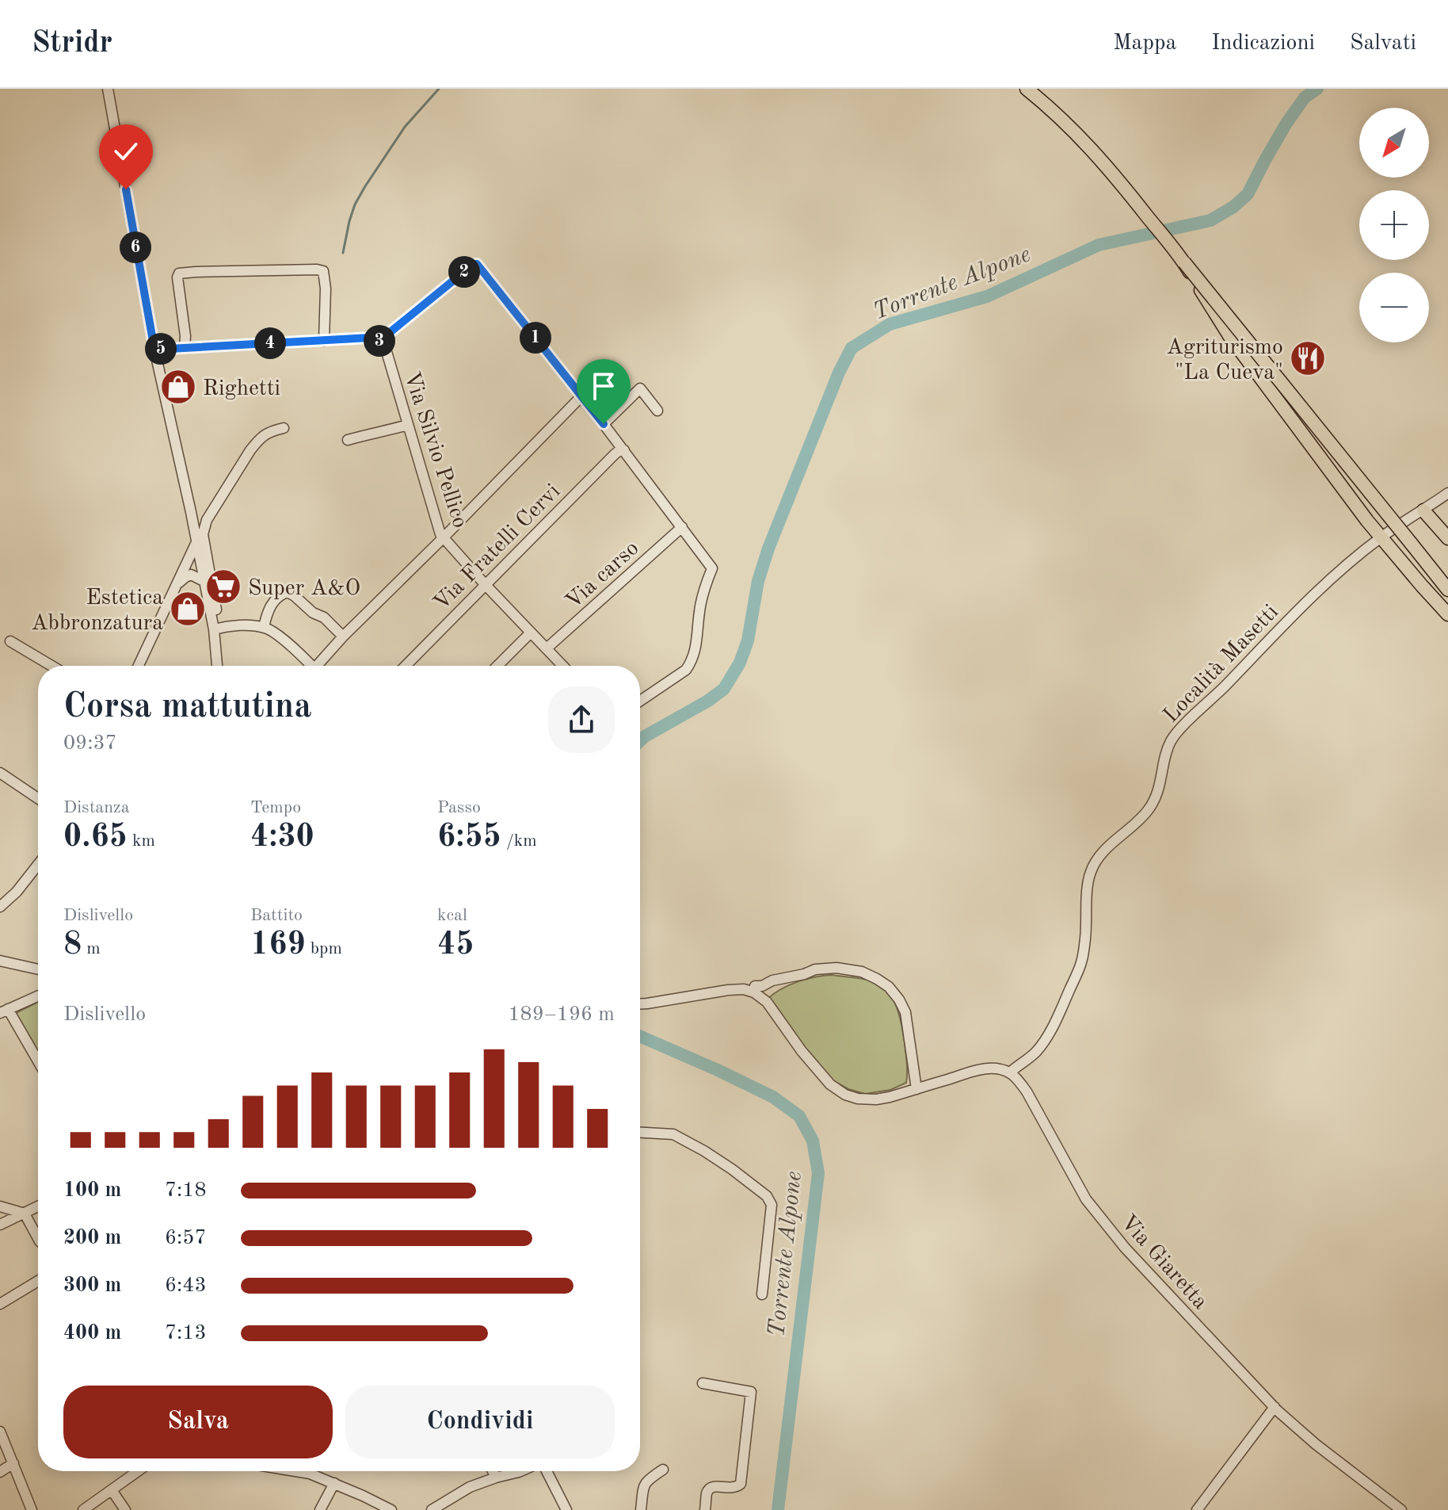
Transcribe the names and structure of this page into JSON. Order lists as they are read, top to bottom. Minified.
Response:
{"streets":{"street":["Via Silvio Pellico","Via Fratelli Cervi","Via carso","Località Masetti","Via Giaretta"]},"crossings":[["Via Silvio Pellico","Via Fratelli Cervi"],["Via Silvio Pellico","Via carso"],["Località Masetti","Via Giaretta"]],"water":["Torrente Alpone"],"places":{"restaurant":["Agriturismo \"La Cueva\""],"shop":["Righetti","Estetica Abbronzatura"],"supermarket":["Super A&O"]},"north":"bottom left","page":{"header":"Stridr","nav":["Mappa","Indicazioni","Salvati"],"map_buttons":["+","−"],"pins":["6","2","1","3","4","5"],"heading":["Corsa mattutina","09:37"],"stats":[["Distanza","0.65 km"],["Tempo","4:30"],["Passo","6:55 /km"],["Dislivello","8 m"],["Battito","169 bpm"],["kcal","45"]],"chart":["Dislivello","189–196 m"],"list":[{"name":"100 m","note":"7:18"},{"name":"200 m","note":"6:57"},{"name":"300 m","note":"6:43"},{"name":"400 m","note":"7:13"}],"buttons":["Salva","Condividi"]}}
